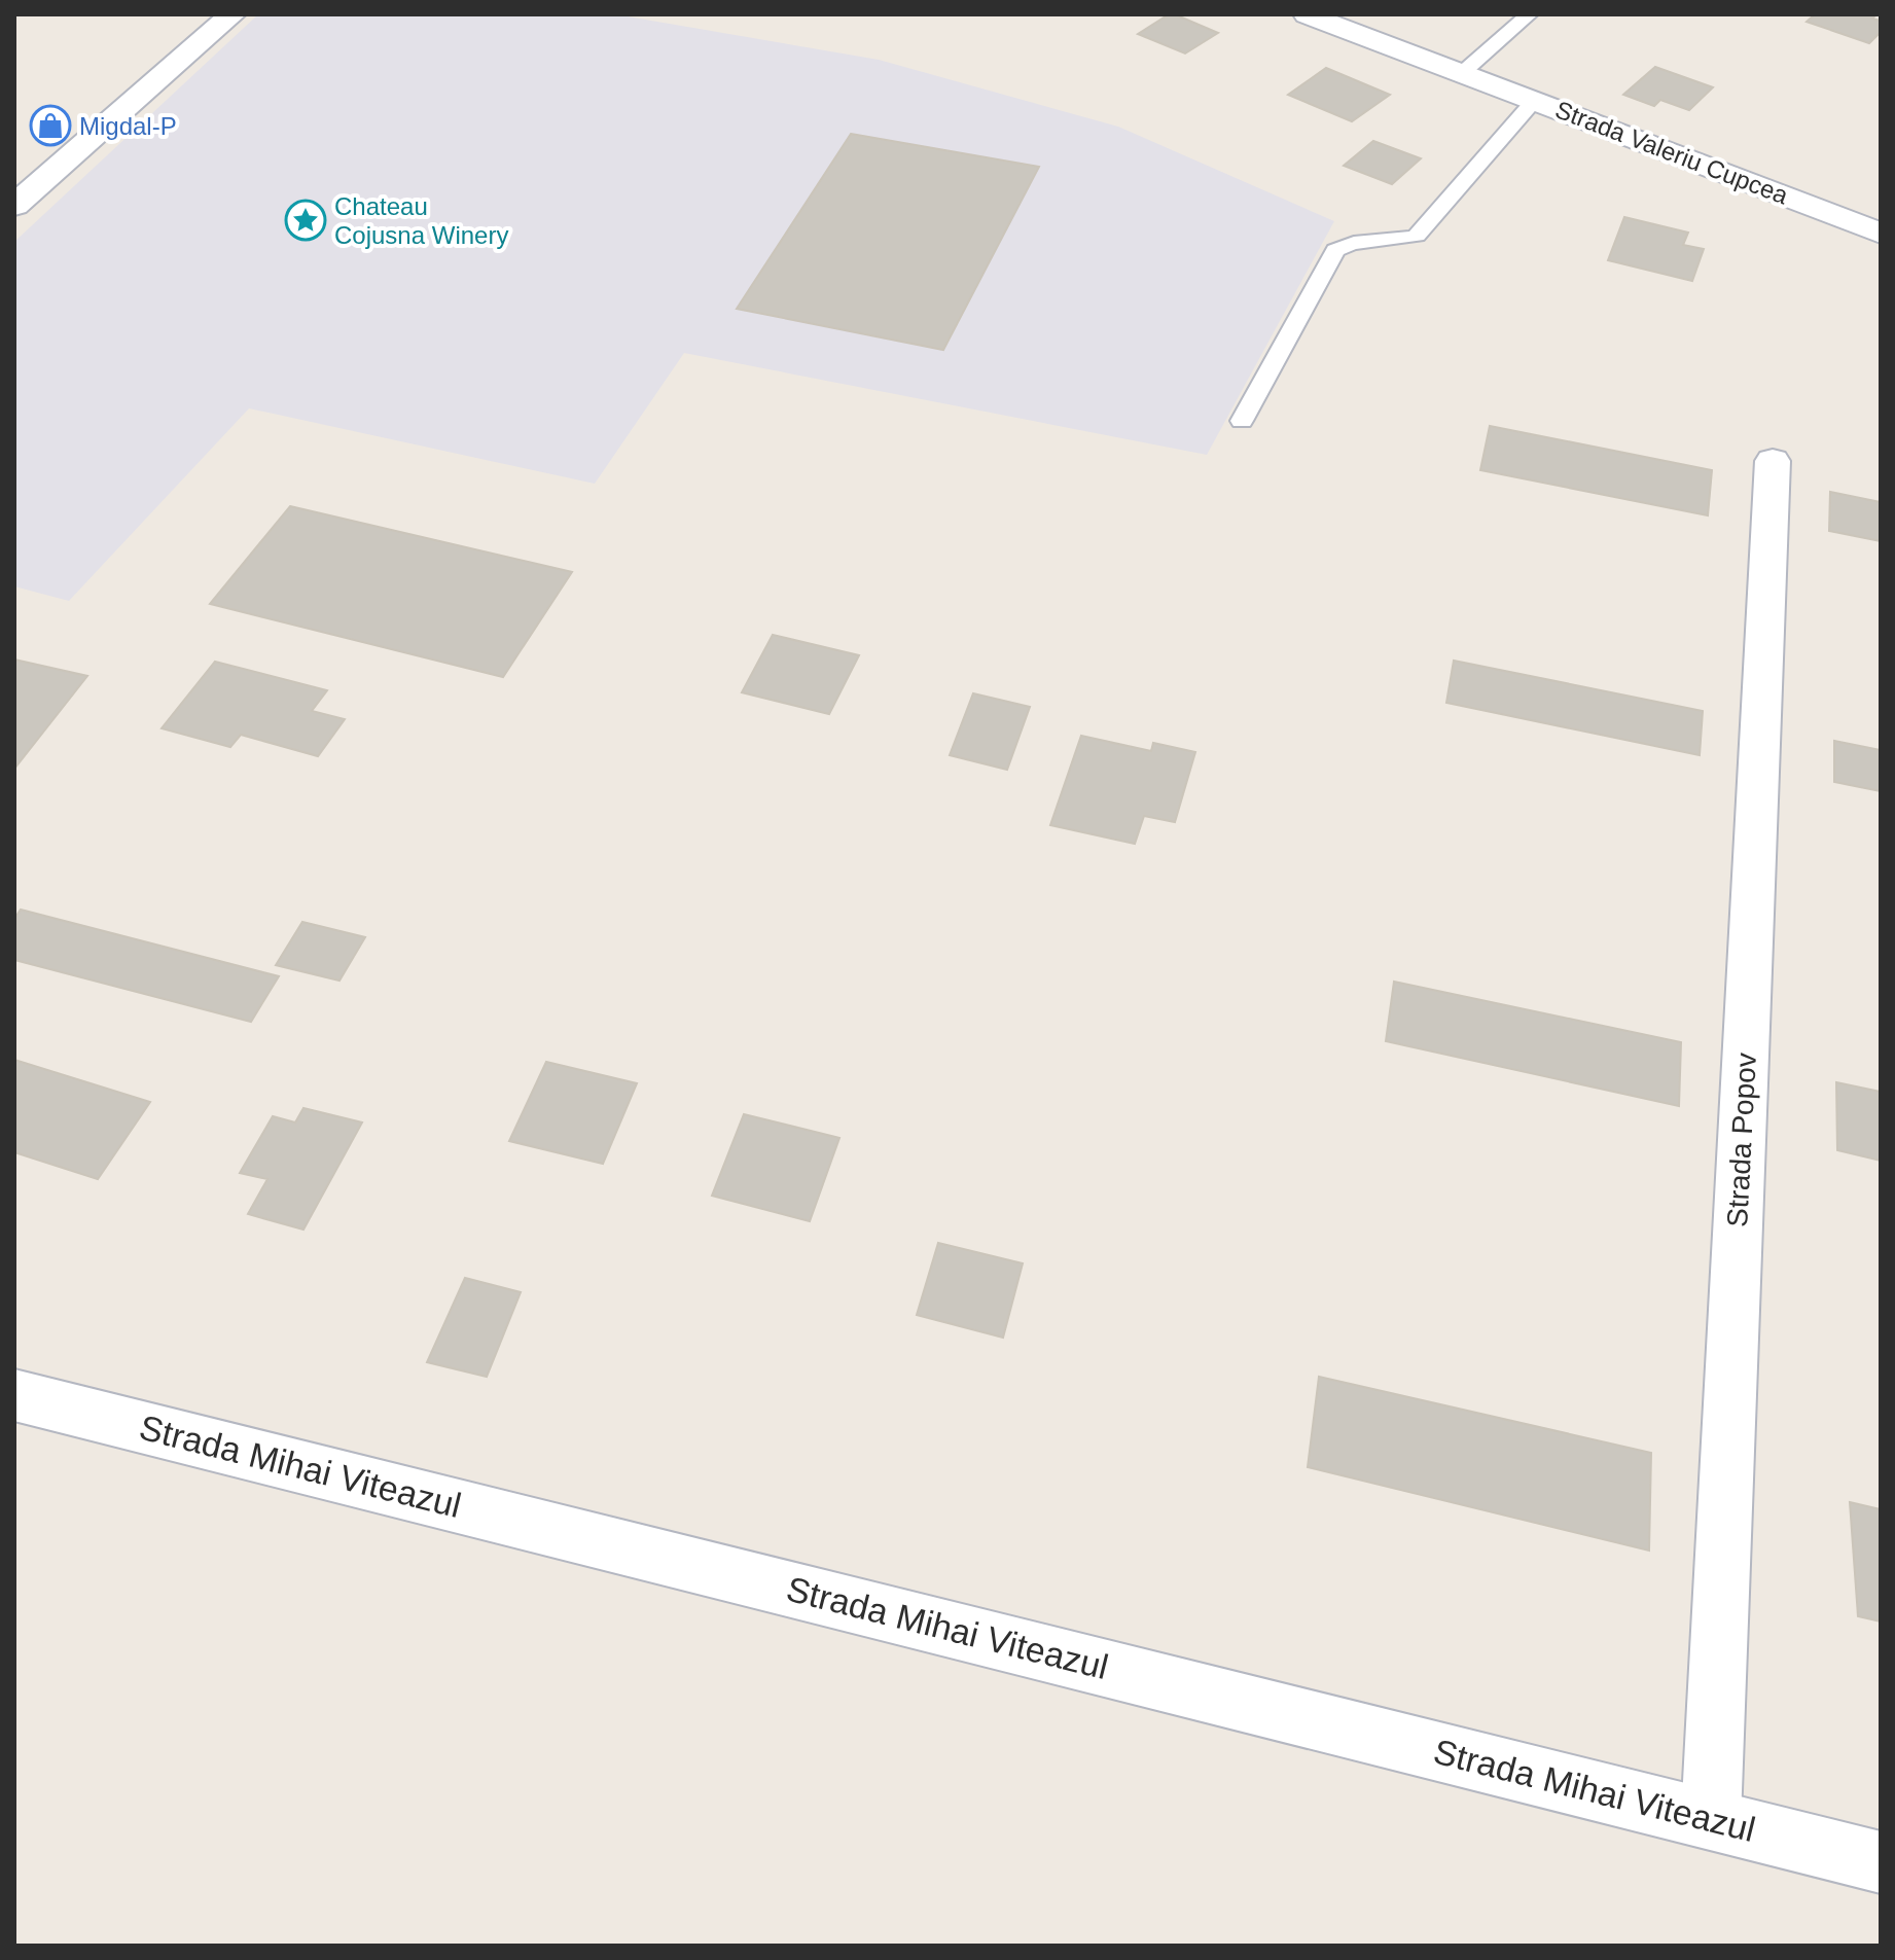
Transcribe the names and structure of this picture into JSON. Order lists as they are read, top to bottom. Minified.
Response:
{"streets":{"street":["Strada Valeriu Cupcea","Strada Popov","Strada Mihai Viteazul"]},"crossings":[["Strada Popov","Strada Mihai Viteazul"]],"places":{"shop":["Migdal-P"],"place":["Chateau Cojusna Winery"]}}
